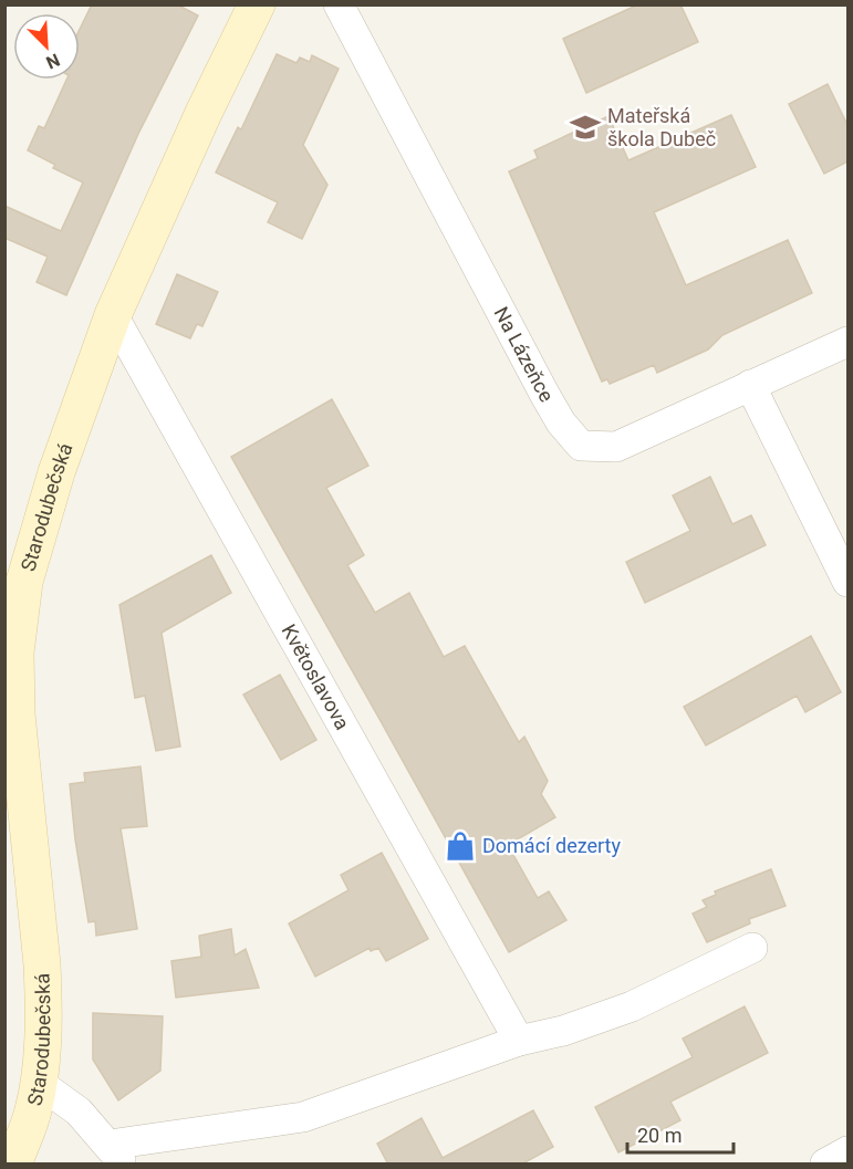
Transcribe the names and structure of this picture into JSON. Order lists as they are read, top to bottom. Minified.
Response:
{"streets":{"street":["Na Lázeňce","Starodubečská","Květoslavova"]},"crossings":[["Starodubečská","Květoslavova"]],"places":{"school or university":["Mateřská škola Dubeč"],"shop":["Domácí dezerty"]},"scale_bar":"20 m","north":"bottom right"}
